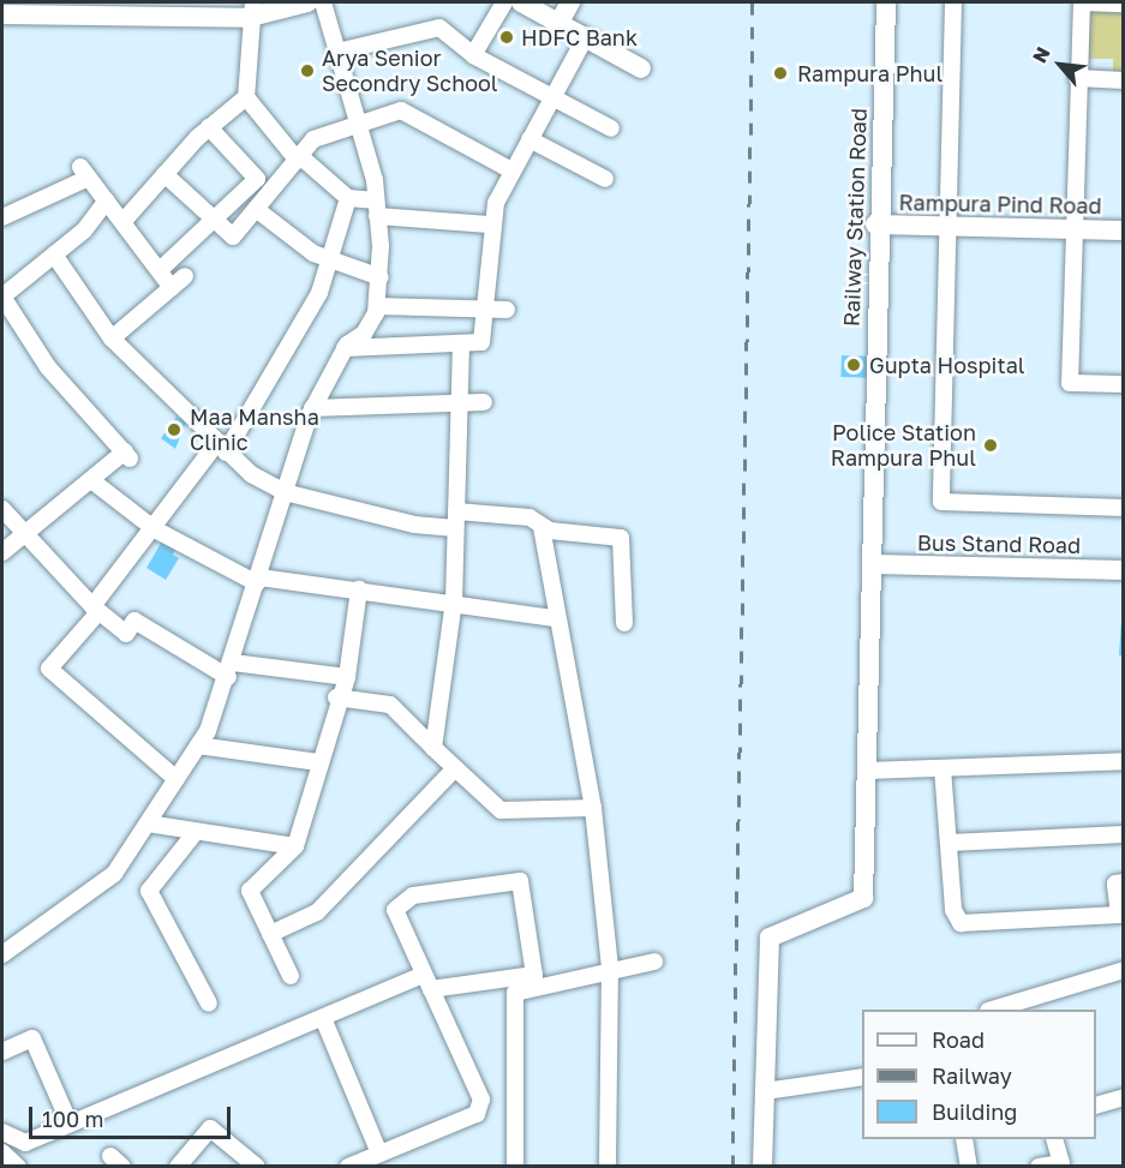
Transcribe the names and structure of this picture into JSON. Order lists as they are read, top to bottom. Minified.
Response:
{"streets":{"street":["Rampura Pind Road","Railway Station Road","Bus Stand Road"]},"crossings":[["Rampura Pind Road","Railway Station Road"],["Railway Station Road","Bus Stand Road"]],"places":["HDFC Bank","Arya Senior Secondry School","Rampura Phul","Gupta Hospital","Maa Mansha Clinic","Police Station Rampura Phul"],"legend":["Road","Railway","Building"],"scale_bar":"100 m","north":"top left"}
